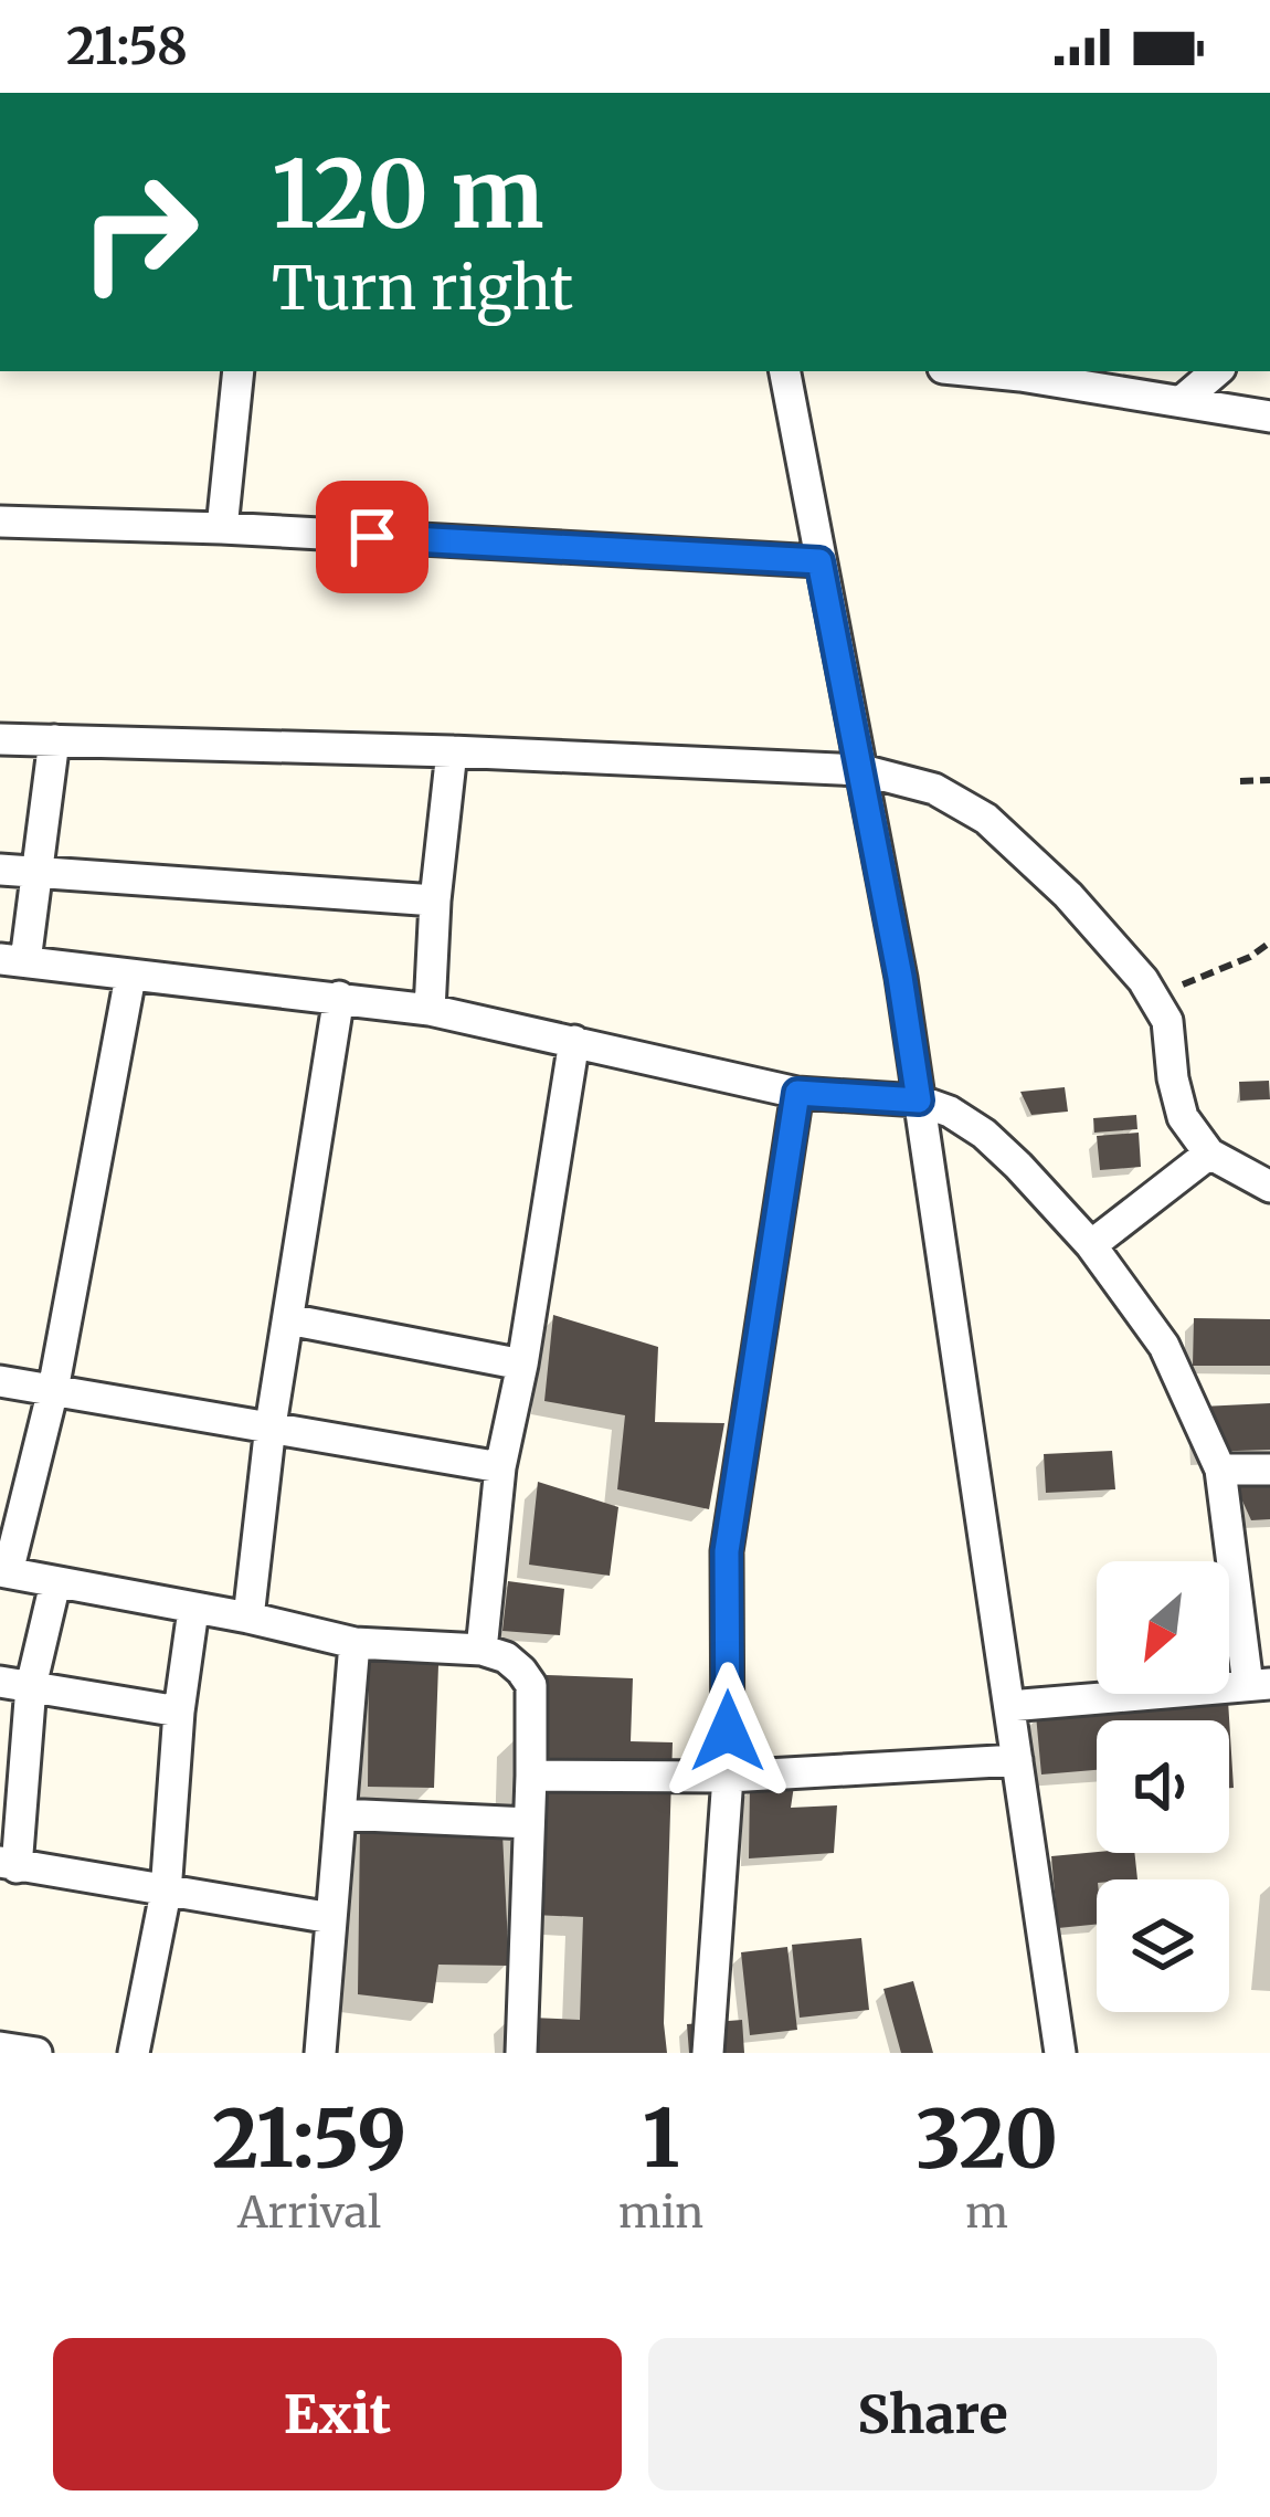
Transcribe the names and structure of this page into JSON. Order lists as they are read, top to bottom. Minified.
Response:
{"north":"bottom left","page":{"status":"21:58","turn":["120 m","Turn right"],"eta":["21:59","Arrival","1","min","320","m"],"buttons":["Exit","Share"]}}
